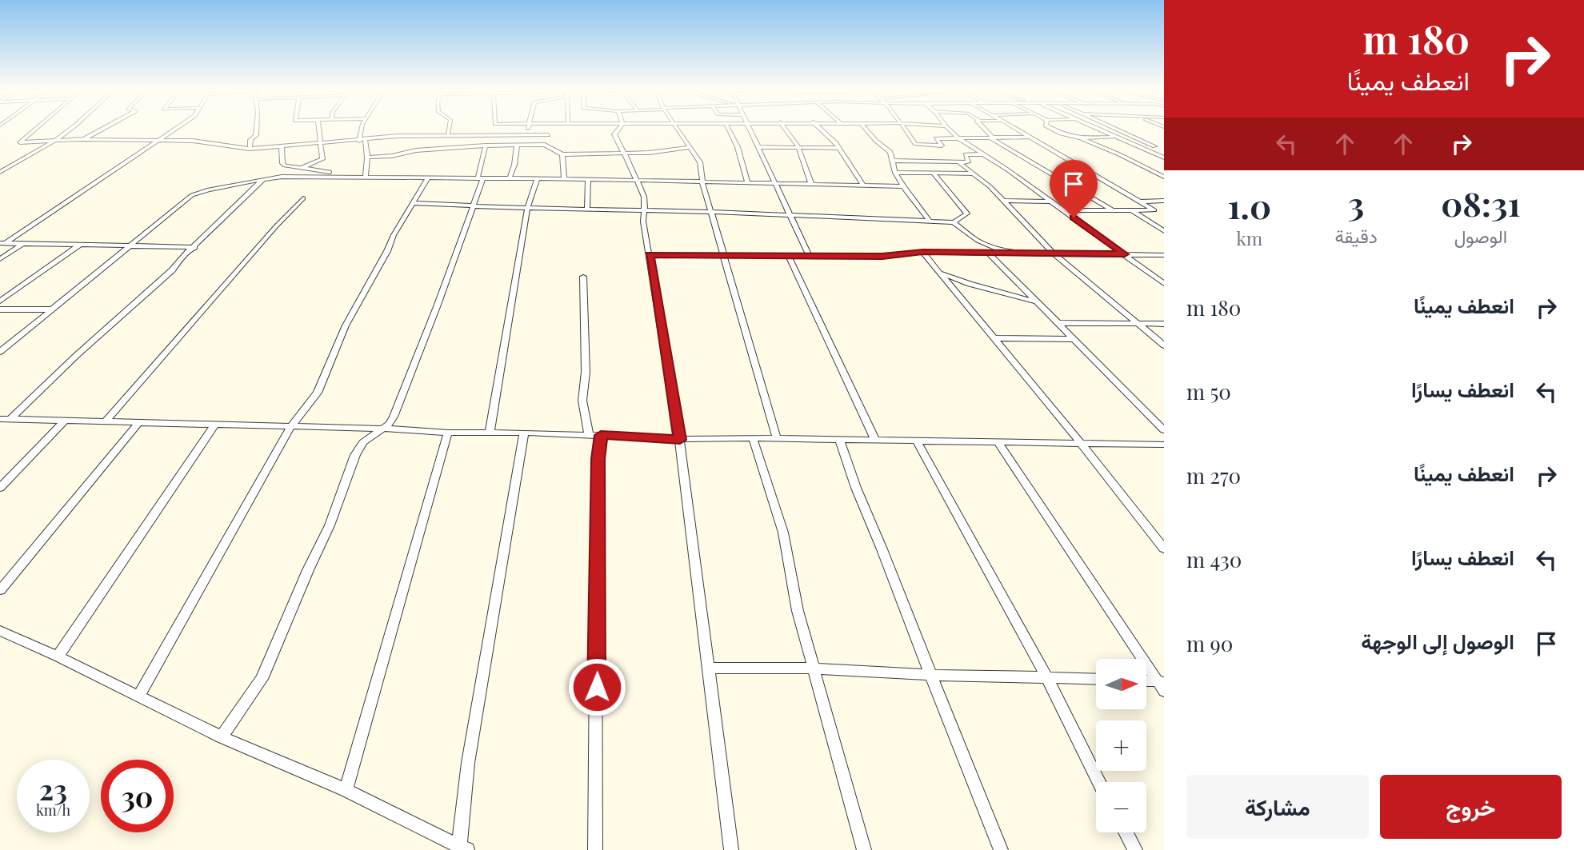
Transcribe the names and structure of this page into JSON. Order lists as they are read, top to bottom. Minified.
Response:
{"north":"right","page":{"turn":["180 m","انعطف يمينًا"],"eta":["08:31","الوصول","3","دقيقة","1.0","km"],"list":[{"name":"انعطف يمينًا","value":"180 m"},{"name":"انعطف يسارًا","value":"50 m"},{"name":"انعطف يمينًا","value":"270 m"},{"name":"انعطف يسارًا","value":"430 m"},{"name":"الوصول إلى الوجهة","value":"90 m"}],"map_buttons":["+","−"],"speed":"23 km/h","limit":"30","buttons":["خروج","مشاركة"]}}
